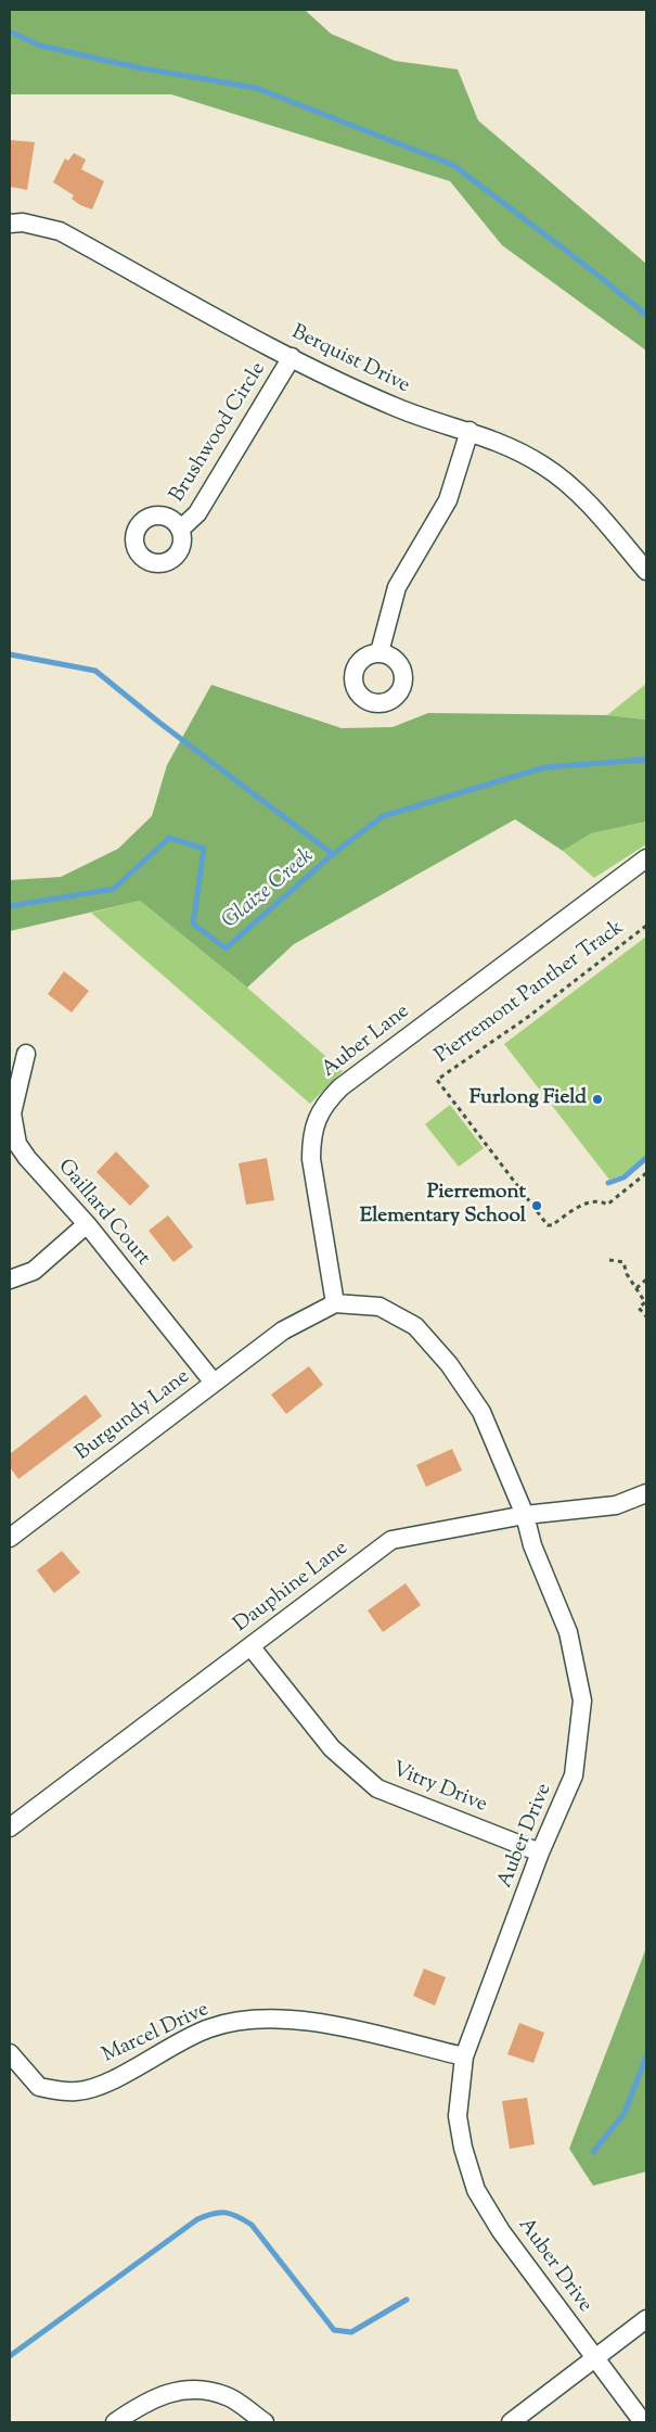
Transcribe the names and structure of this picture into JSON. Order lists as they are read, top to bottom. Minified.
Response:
{"streets":{"street":["Berquist Drive","Brushwood Circle","Auber Lane","Gaillard Court","Burgundy Lane","Dauphine Lane","Vitry Drive","Auber Drive","Marcel Drive"],"path":["Pierremont Panther Track"]},"crossings":[["Berquist Drive","Brushwood Circle"],["Auber Lane","Burgundy Lane"],["Auber Lane","Auber Drive"],["Gaillard Court","Burgundy Lane"],["Burgundy Lane","Auber Drive"],["Dauphine Lane","Vitry Drive"],["Dauphine Lane","Auber Drive"],["Vitry Drive","Auber Drive"],["Auber Drive","Marcel Drive"]],"water":["Glaize Creek"],"places":["Furlong Field","Pierremont Elementary School"]}
